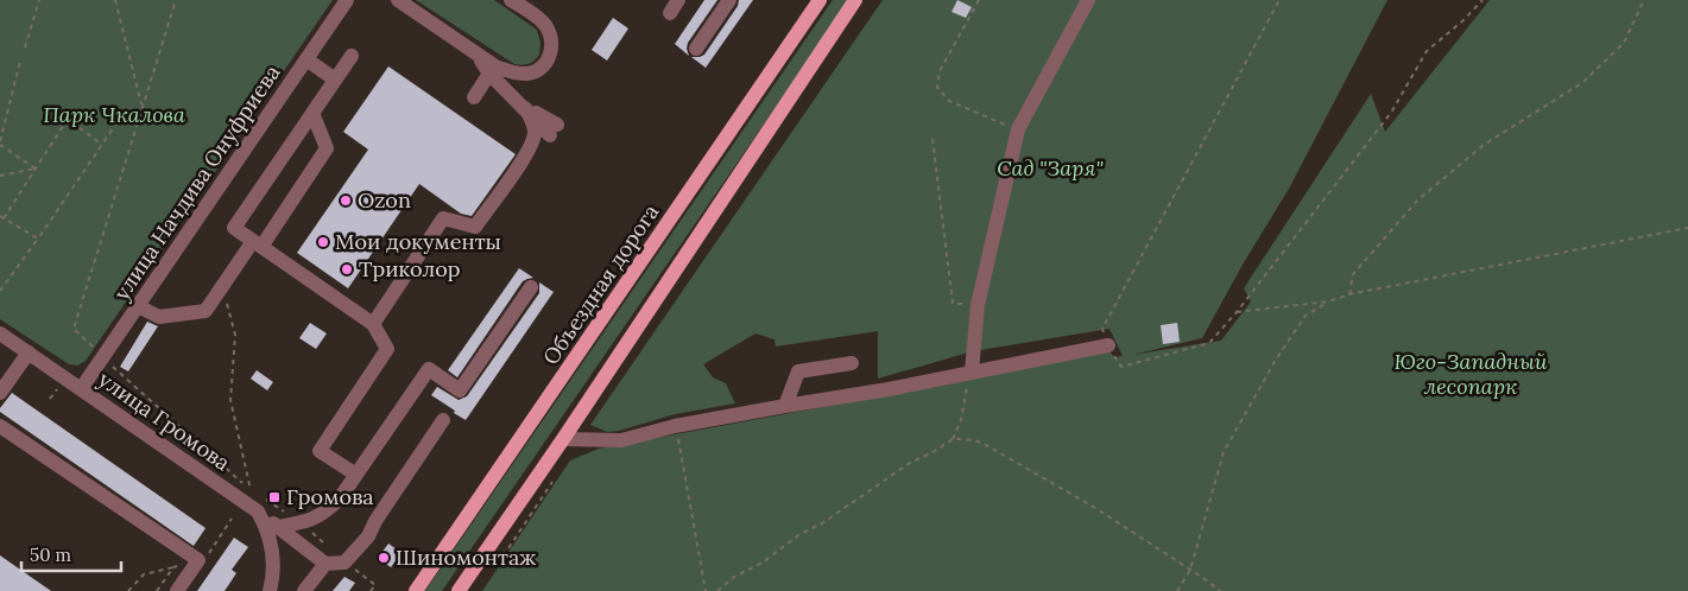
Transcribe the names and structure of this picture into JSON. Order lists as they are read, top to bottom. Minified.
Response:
{"streets":{"main road":["Объездная дорога"],"street":["улица Начдива Онуфриева","улица Громова"]},"crossings":[["улица Начдива Онуфриева","улица Громова"]],"parks":["Парк Чкалова","Сад \"Заря\"","Юго-Западный лесопарк"],"places":{"other":["Ozon","Мои документы","Триколор","Шиномонтаж"],"transit":["Громова"]},"scale_bar":"50 m"}
